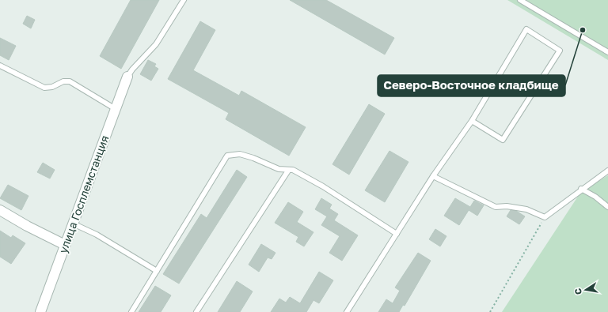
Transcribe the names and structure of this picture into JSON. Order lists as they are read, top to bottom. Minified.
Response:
{"streets":{"street":["улица Госплемстанция"]},"places":["Северо-Восточное кладбище"],"north":"left"}
